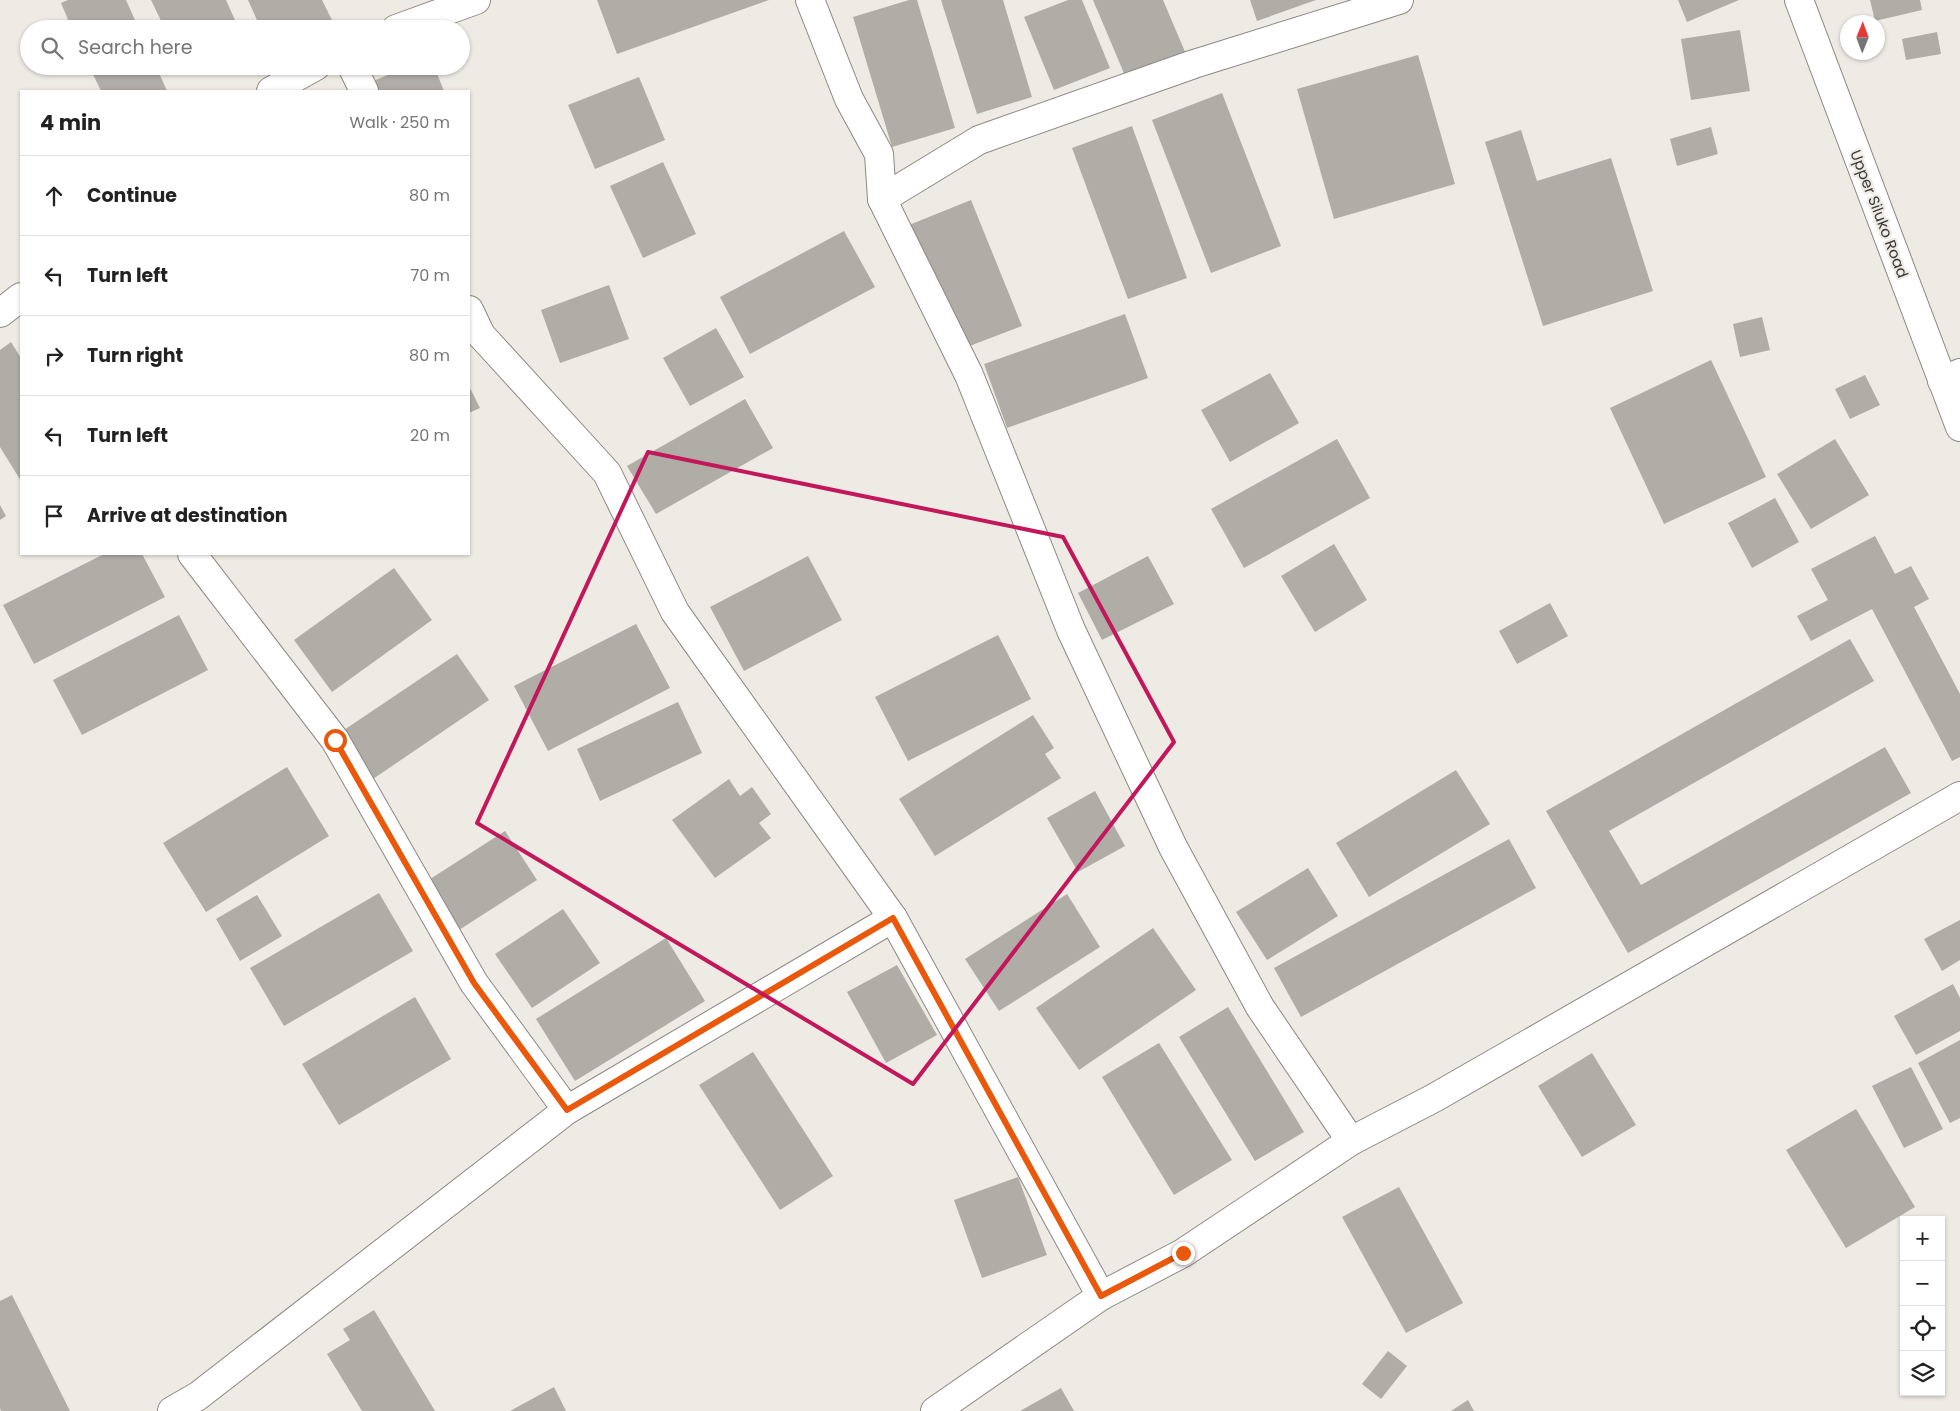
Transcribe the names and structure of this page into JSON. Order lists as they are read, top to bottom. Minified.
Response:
{"streets":{"street":["Upper Siluko Road"]},"north":"top","page":{"search":"Search here","heading":["4 min","Walk · 250 m"],"list":[["Continue","80 m"],["Turn left","70 m"],["Turn right","80 m"],["Turn left","20 m"],"Arrive at destination"],"map_buttons":["+","−"]}}
